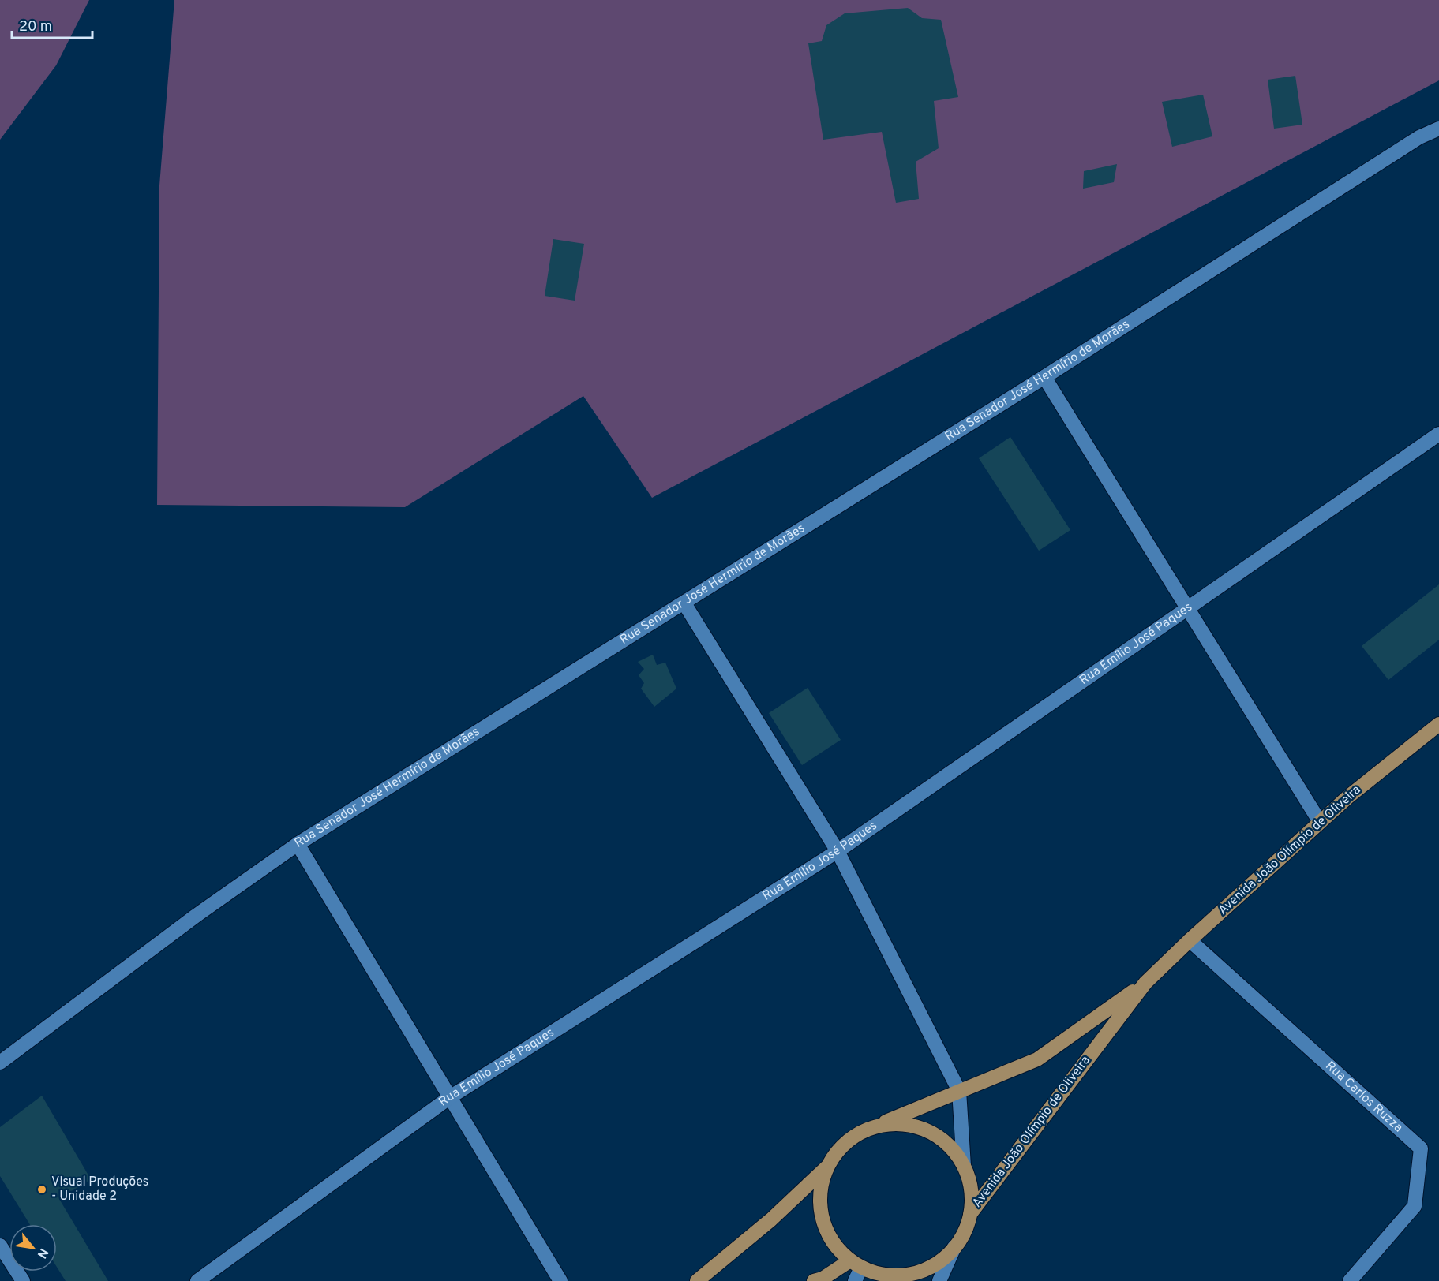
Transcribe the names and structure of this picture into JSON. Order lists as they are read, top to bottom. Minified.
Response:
{"streets":{"main road":["Avenida João Olímpio de Oliveira"],"street":["Rua Senador José Hermírio de Morães","Rua Emílio José Paques","Rua Carlos Ruzza"]},"crossings":[["Avenida João Olímpio de Oliveira","Rua Carlos Ruzza"]],"places":["Visual Produções - Unidade 2"],"scale_bar":"20 m","north":"bottom right"}
